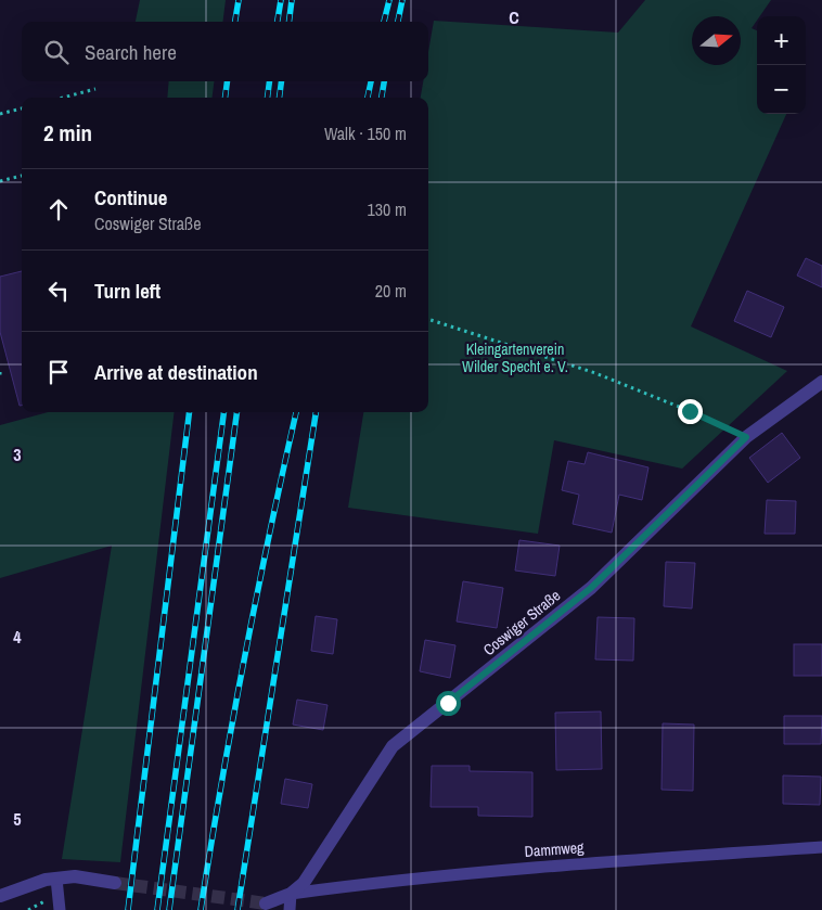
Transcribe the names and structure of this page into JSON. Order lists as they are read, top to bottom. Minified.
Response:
{"streets":{"street":["Coswiger Straße"],"lane":["Dammweg"]},"crossings":[["Coswiger Straße","Dammweg"]],"parks":["Kleingartenverein Wilder Specht e. V."],"north":"right","page":{"map_buttons":["+","−"],"search":"Search here","heading":["2 min","Walk · 150 m"],"list":[["Continue","Coswiger Straße","130 m"],["Turn left","20 m"],"Arrive at destination"]},"grid":{"columns":["C"],"rows":["3","4","5"]}}
